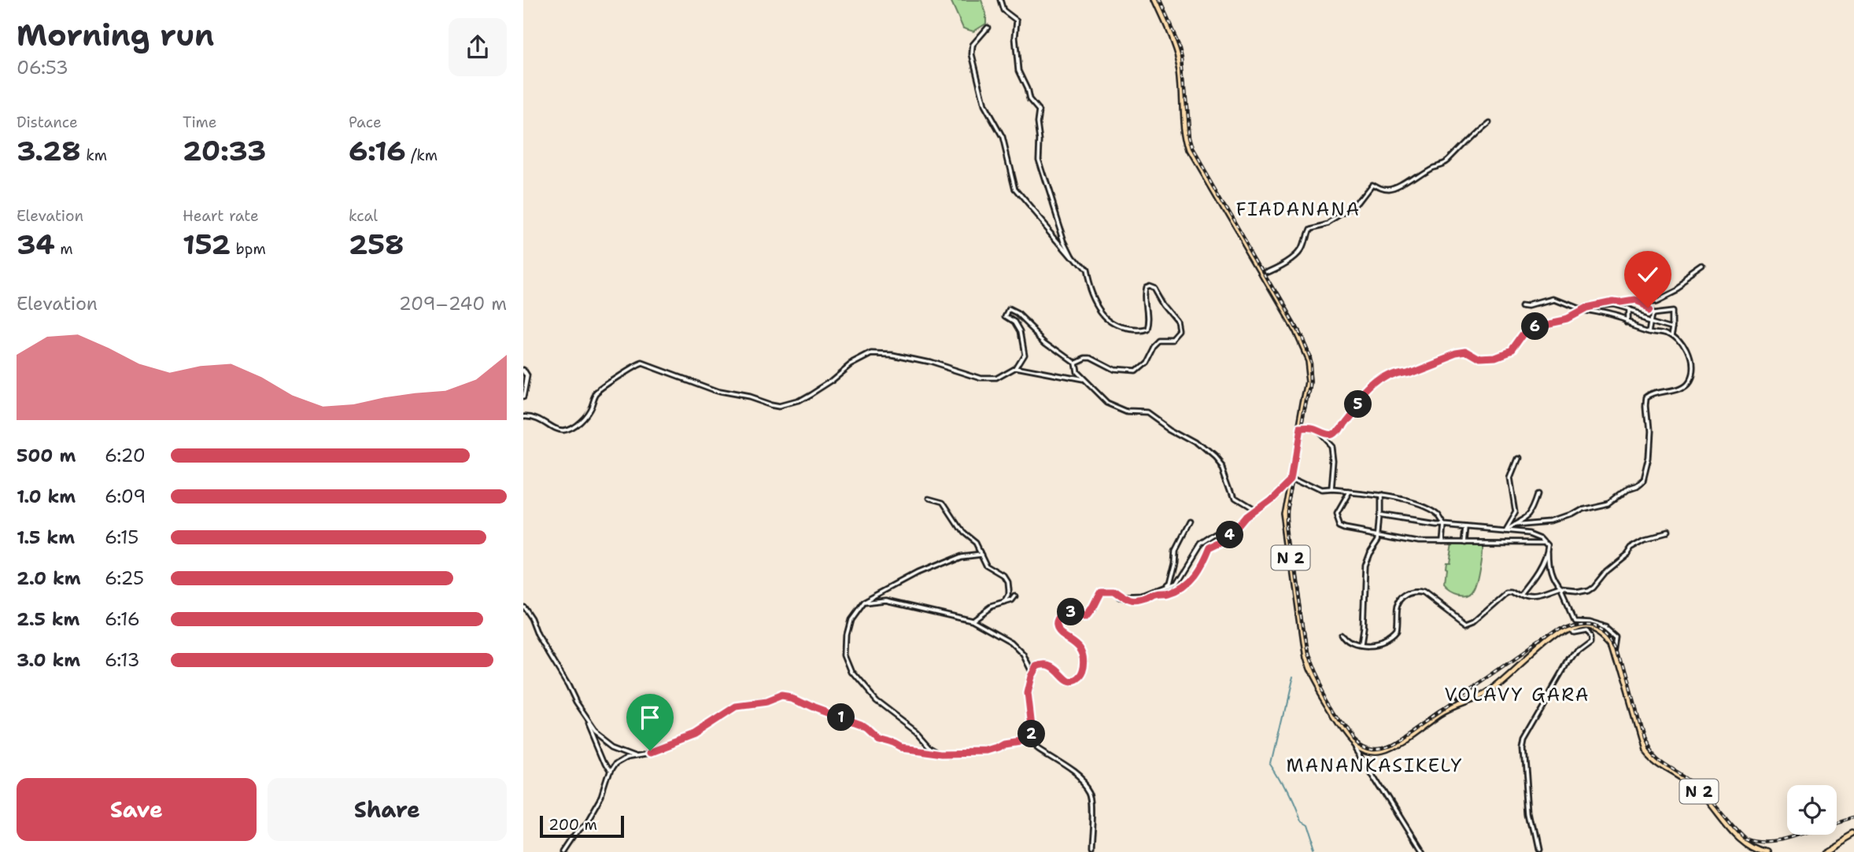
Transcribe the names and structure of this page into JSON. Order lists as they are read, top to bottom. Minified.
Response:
{"streets":{"main road":["N 2"]},"districts":["FIADANANA","VOLAVY GARA","MANANKASIKELY"],"scale_bar":"200 m","page":{"heading":["Morning run","06:53"],"stats":[["Distance","3.28 km"],["Time","20:33"],["Pace","6:16 /km"],["Elevation","34 m"],["Heart rate","152 bpm"],["kcal","258"]],"chart":["Elevation","209–240 m"],"pins":["6","5","4","3","1","2"],"list":[{"name":"500 m","note":"6:20"},{"name":"1.0 km","note":"6:09"},{"name":"1.5 km","note":"6:15"},{"name":"2.0 km","note":"6:25"},{"name":"2.5 km","note":"6:16"},{"name":"3.0 km","note":"6:13"}],"buttons":["Save","Share"],"scale":"200 m"}}
